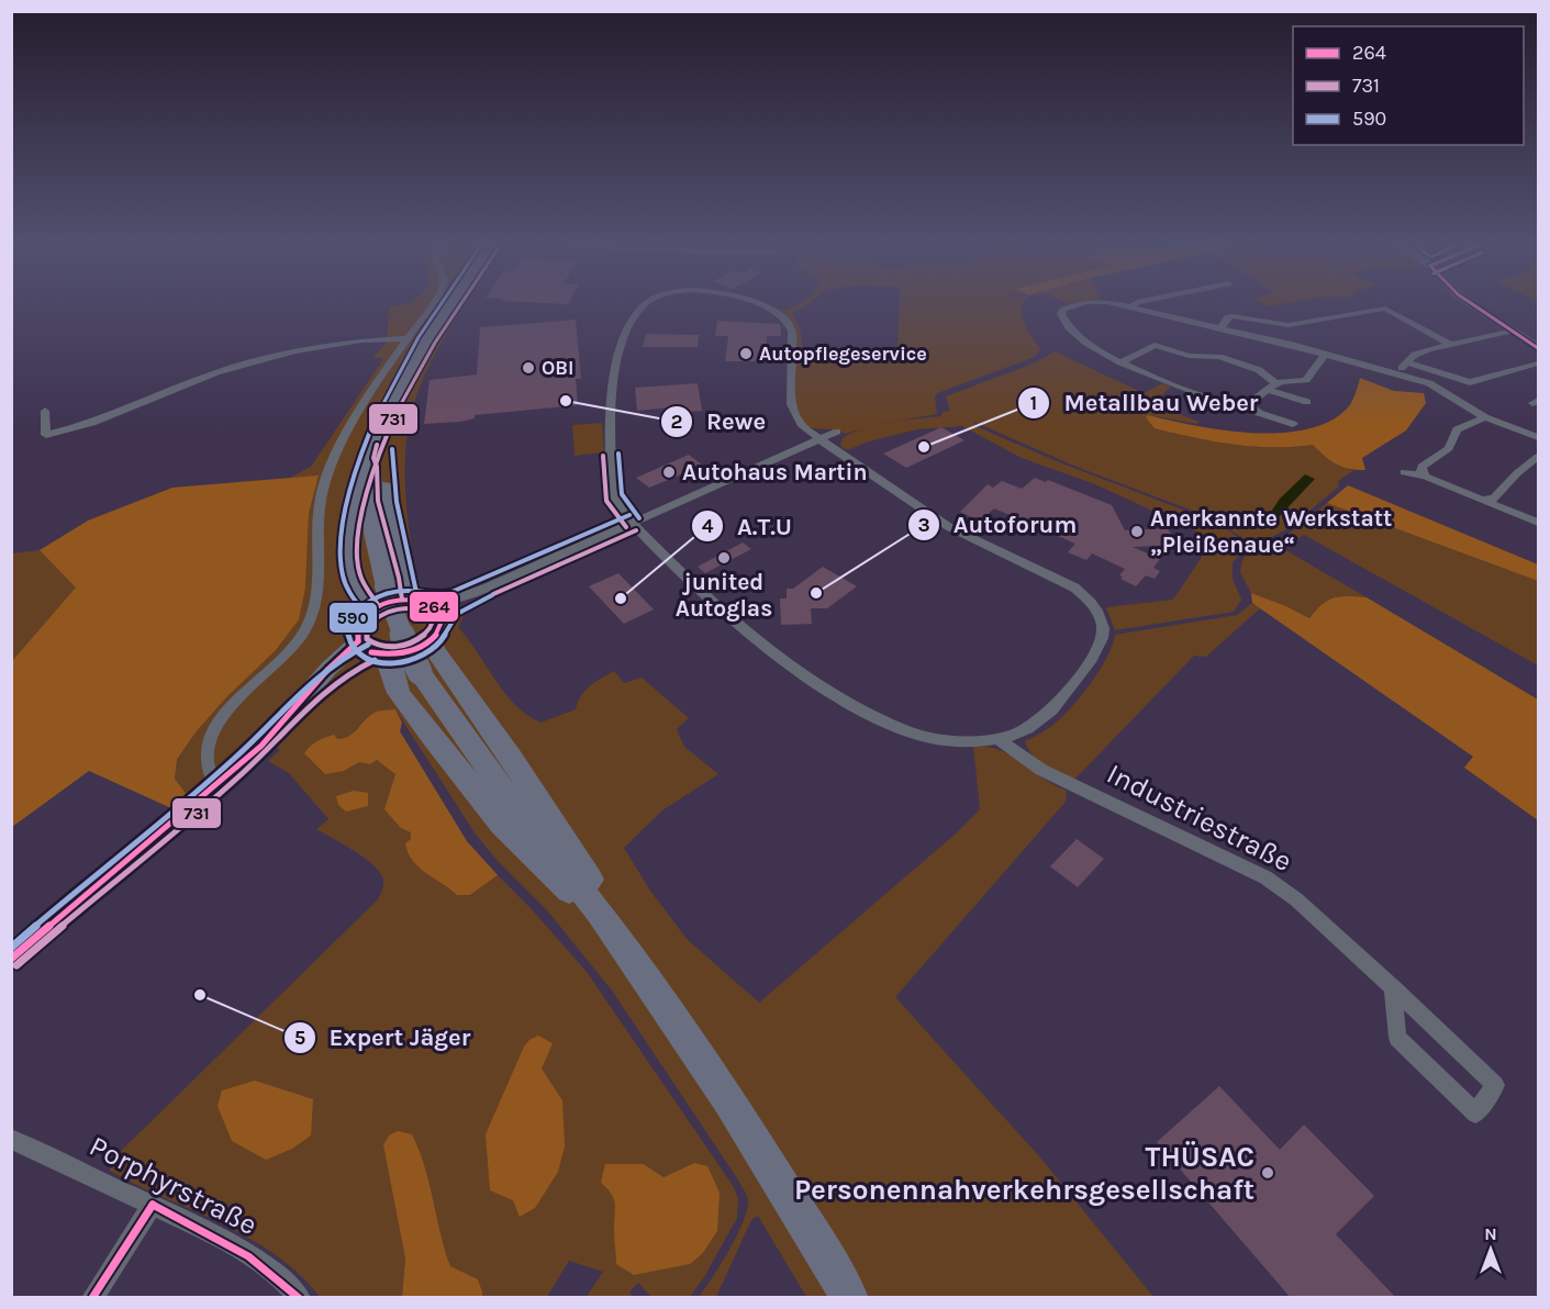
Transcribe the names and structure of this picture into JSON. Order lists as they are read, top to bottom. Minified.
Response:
{"streets":{"street":["Industriestraße","Porphyrstraße"]},"places":["Autopflegeservice","OBI","Rewe","Metallbau Weber","Autohaus Martin","Anerkannte Werkstatt „Pleißenaue“","junited Autoglas","Autoforum","A.T.U","Expert Jäger","THÜSAC Personennahverkehrsgesellschaft"],"lines":["transit line 264","transit line 731","transit line 590"],"legend":["264","731","590"],"north":"top"}
